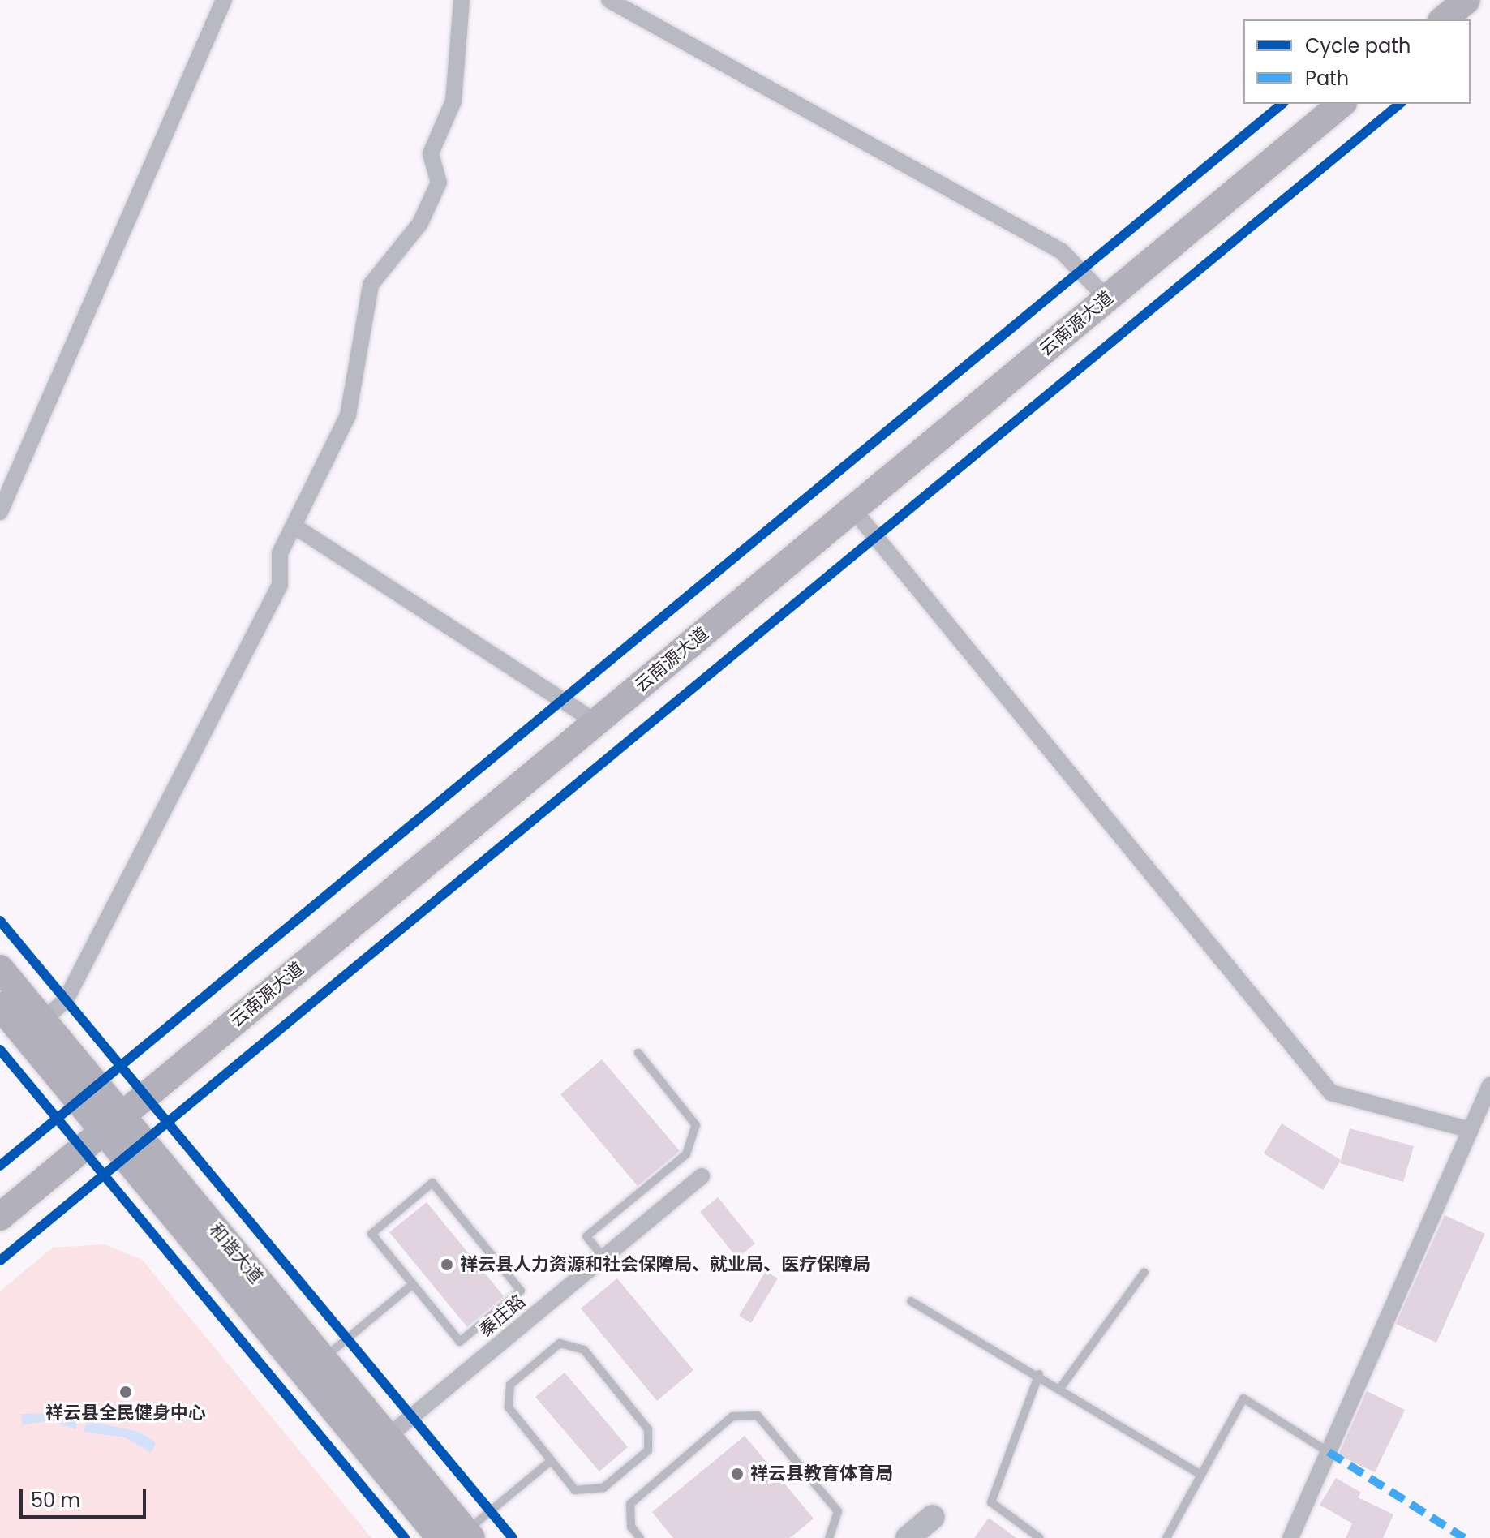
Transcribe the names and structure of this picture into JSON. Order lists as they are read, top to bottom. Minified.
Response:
{"streets":{"main road":["云南源大道","和谐大道"],"street":["秦庄路"]},"crossings":[["云南源大道","和谐大道"],["和谐大道","秦庄路"]],"places":["祥云县人力资源和社会保障局、就业局、医疗保障局","祥云县全民健身中心","祥云县教育体育局"],"legend":["Cycle path","Path"],"scale_bar":"50 m"}
